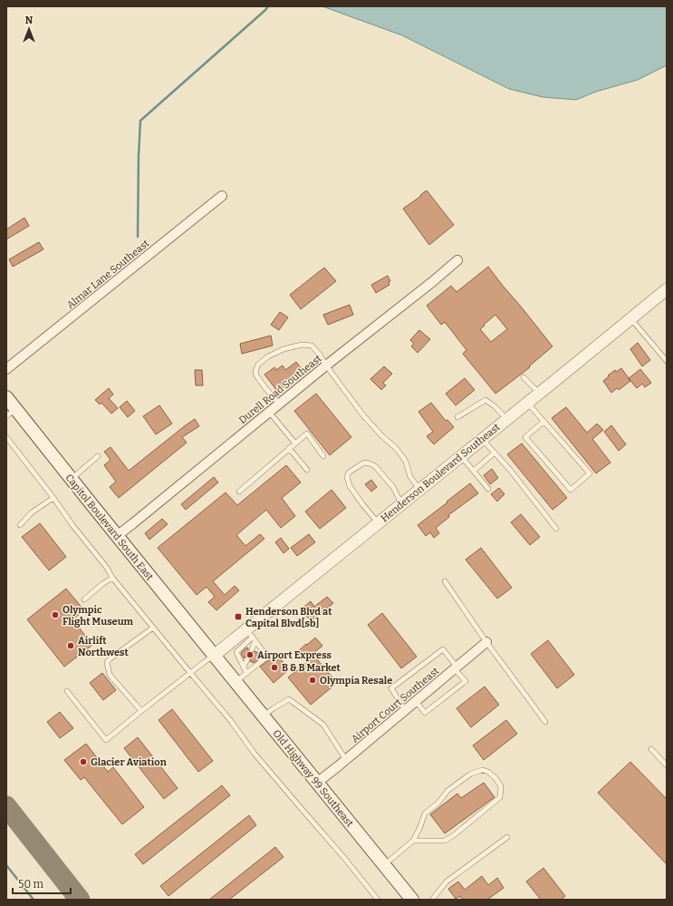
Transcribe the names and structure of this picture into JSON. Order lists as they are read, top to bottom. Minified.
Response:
{"streets":{"main road":["Capitol Boulevard South East","Old Highway 99 Southeast"],"street":["Almar Lane Southeast","Durell Road Southeast","Henderson Boulevard Southeast","Airport Court Southeast"]},"crossings":[["Durell Road Southeast","Capitol Boulevard South East"],["Henderson Boulevard Southeast","Capitol Boulevard South East"],["Henderson Boulevard Southeast","Old Highway 99 Southeast"],["Capitol Boulevard South East","Old Highway 99 Southeast"],["Airport Court Southeast","Old Highway 99 Southeast"]],"places":{"other":["Olympic Flight Museum","Airlift Northwest","Airport Express","B & B Market","Olympia Resale","Glacier Aviation"],"transit":["Henderson Blvd at Capital Blvd[sb]"]},"scale_bar":"50 m","north":"top"}
